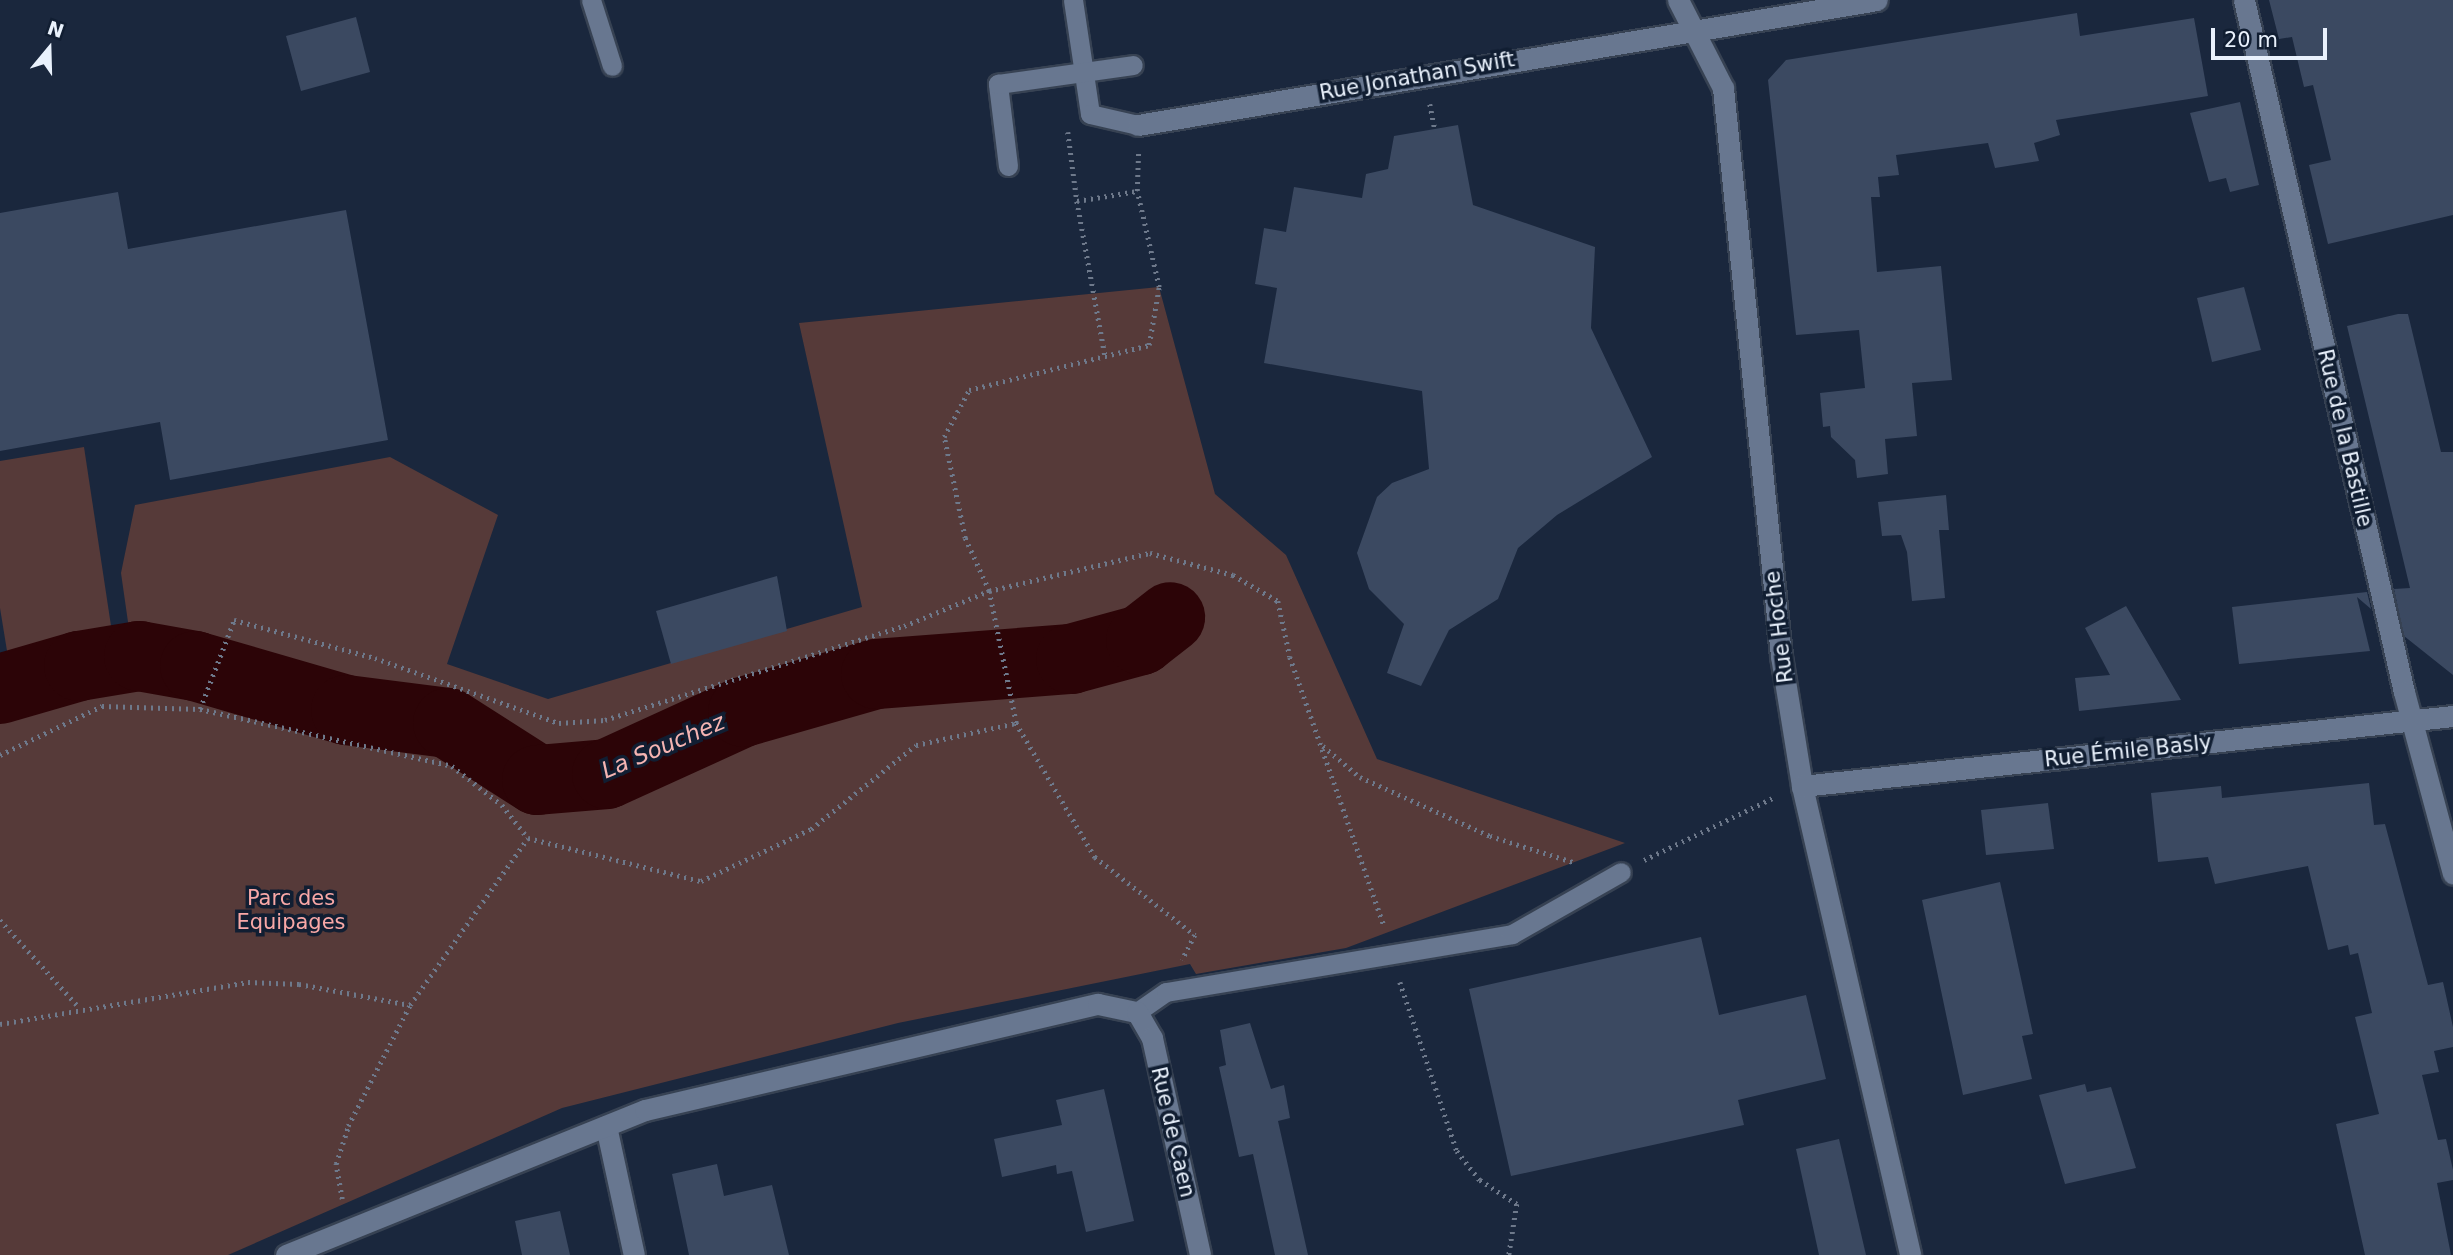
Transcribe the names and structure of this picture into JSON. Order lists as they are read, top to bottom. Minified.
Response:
{"streets":{"street":["Rue Jonathan Swift","Rue de la Bastille","Rue Hoche","Rue Émile Basly","Rue de Caen"]},"crossings":[["Rue Jonathan Swift","Rue Hoche"],["Rue de la Bastille","Rue Émile Basly"],["Rue Hoche","Rue Émile Basly"]],"water":["La Souchez"],"parks":["Parc des Equipages"],"scale_bar":"20 m","north":"top"}
